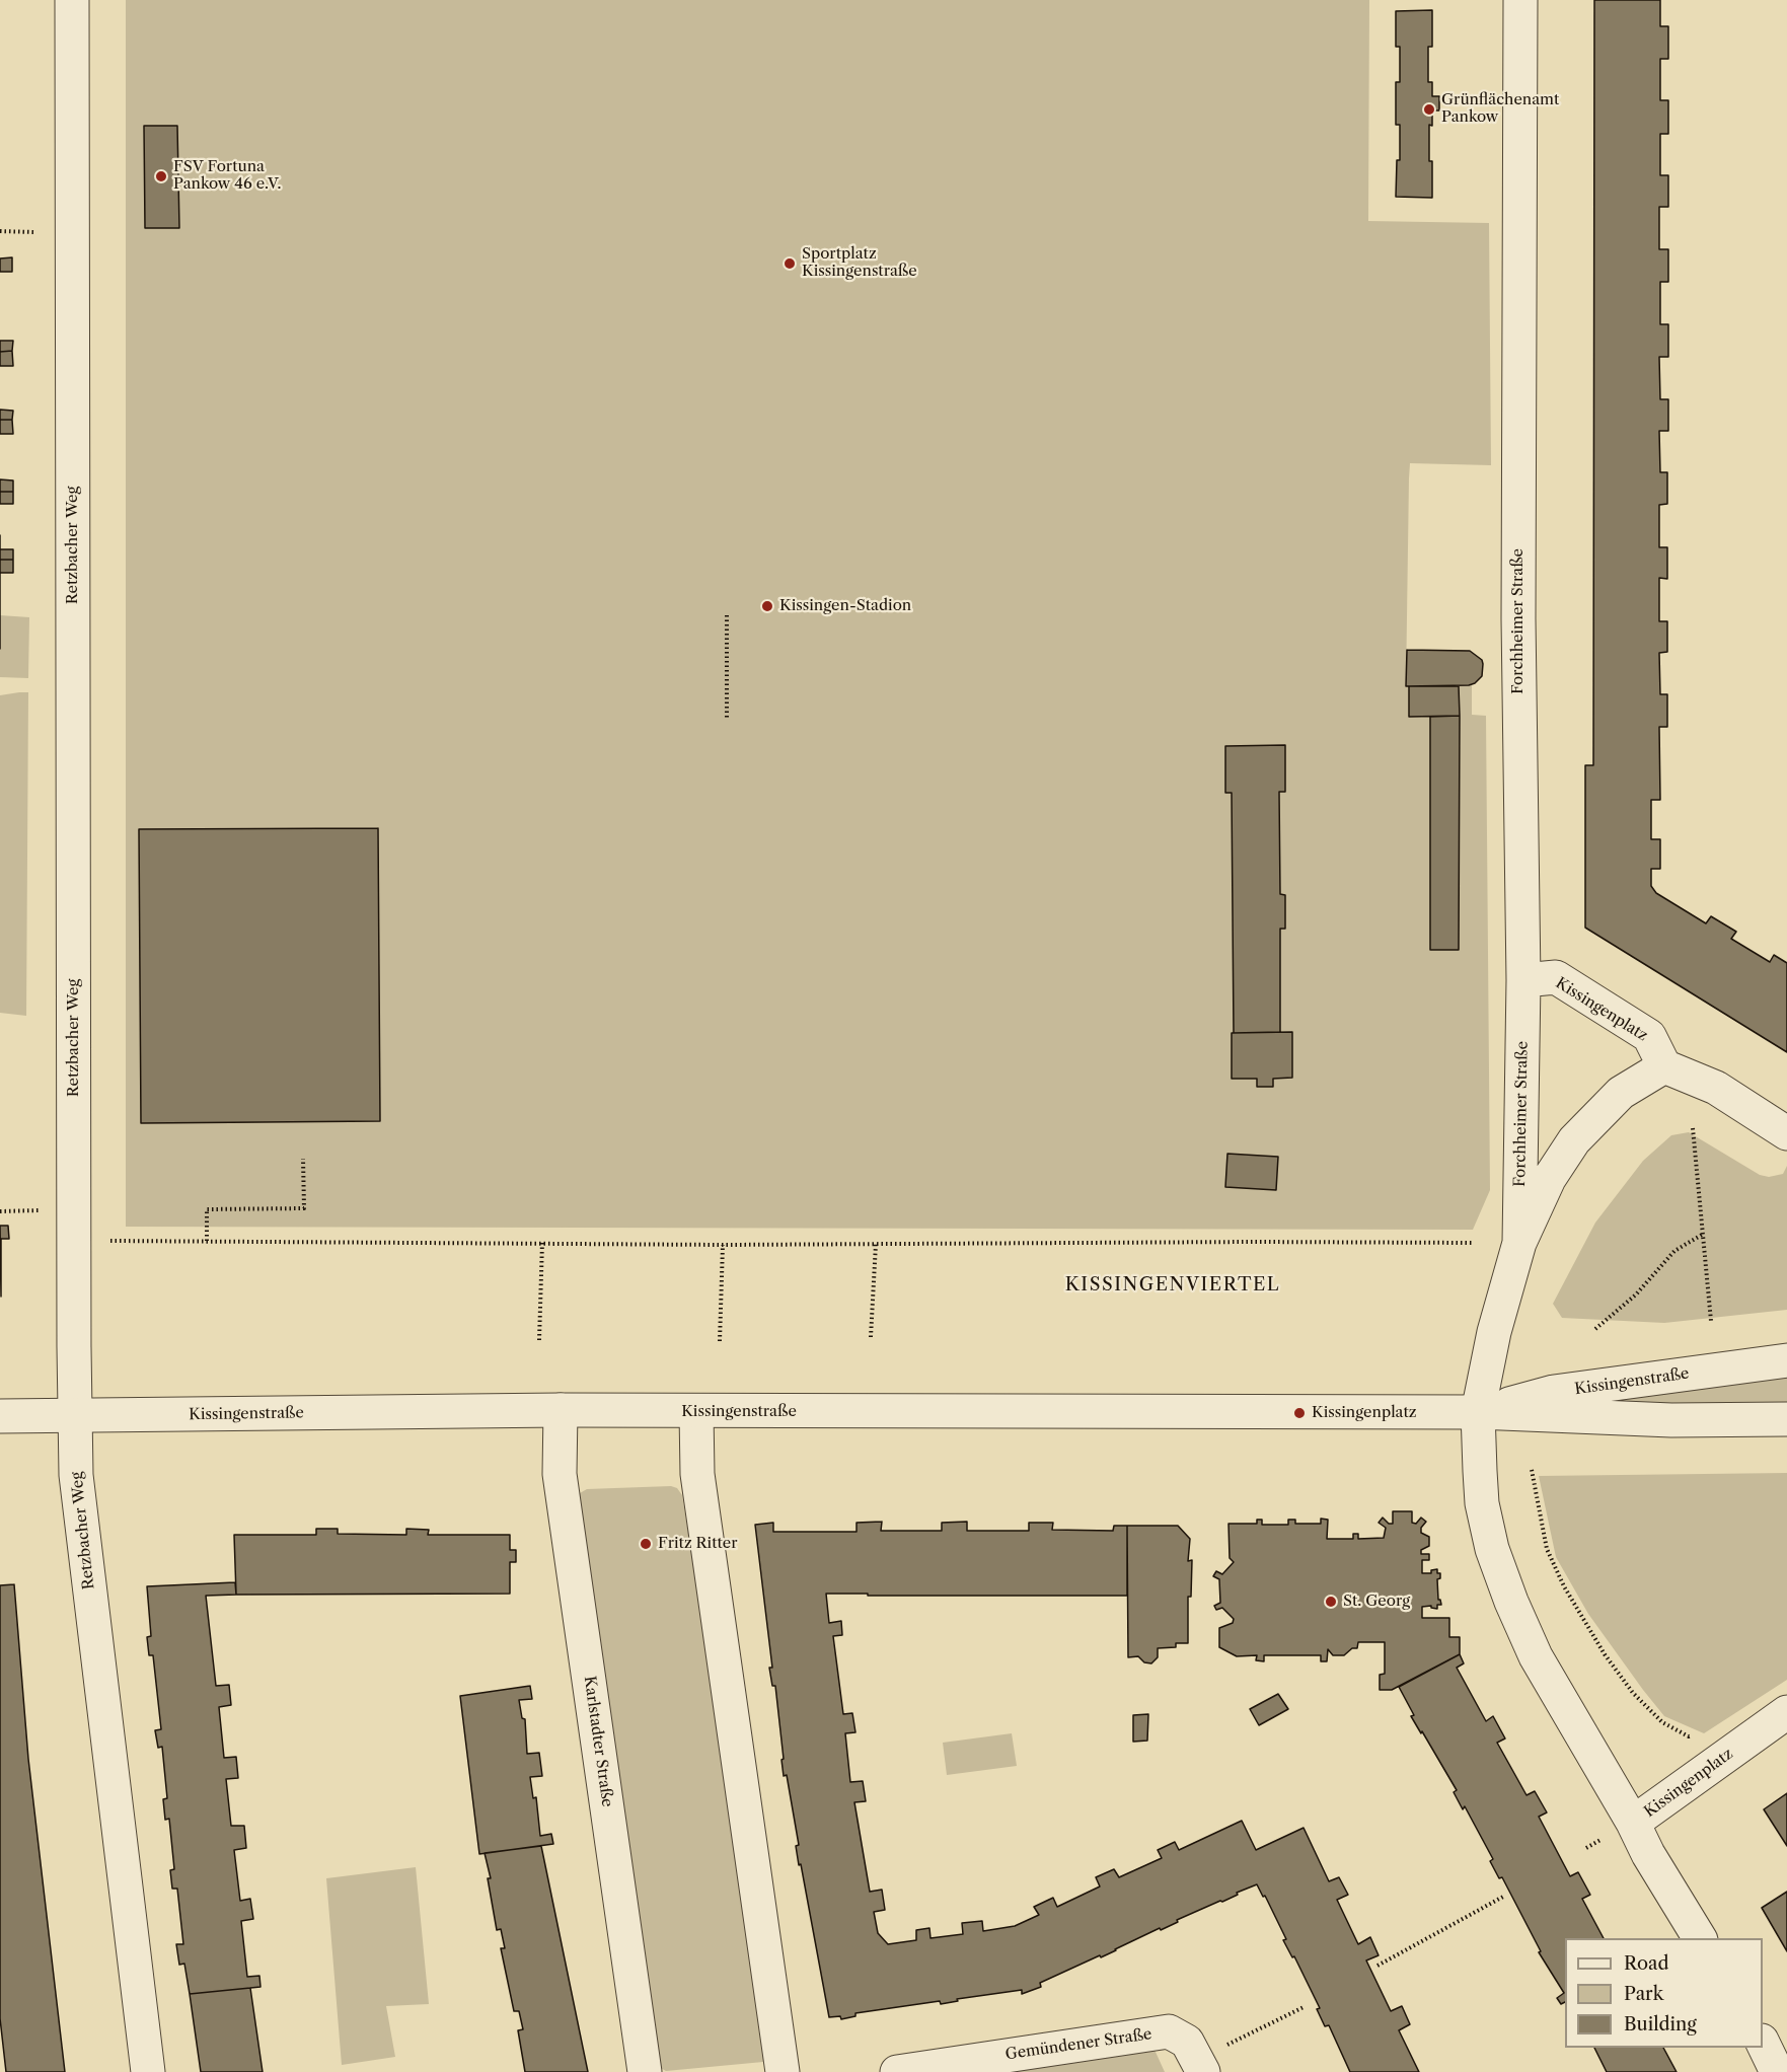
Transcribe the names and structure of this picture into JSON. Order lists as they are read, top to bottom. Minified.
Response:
{"streets":{"street":["Retzbacher Weg","Forchheimer Straße","Kissingenplatz","Kissingenstraße","Karlstadter Straße","Gemündener Straße"]},"crossings":[["Retzbacher Weg","Kissingenstraße"],["Forchheimer Straße","Kissingenplatz"],["Kissingenplatz","Kissingenstraße"],["Kissingenstraße","Karlstadter Straße"]],"districts":["KISSINGENVIERTEL"],"places":["Grünflächenamt Pankow","FSV Fortuna Pankow 46 e.V.","Sportplatz Kissingenstraße","Kissingen-Stadion","Kissingenplatz","Fritz Ritter","St. Georg"],"legend":["Road","Park","Building"]}
